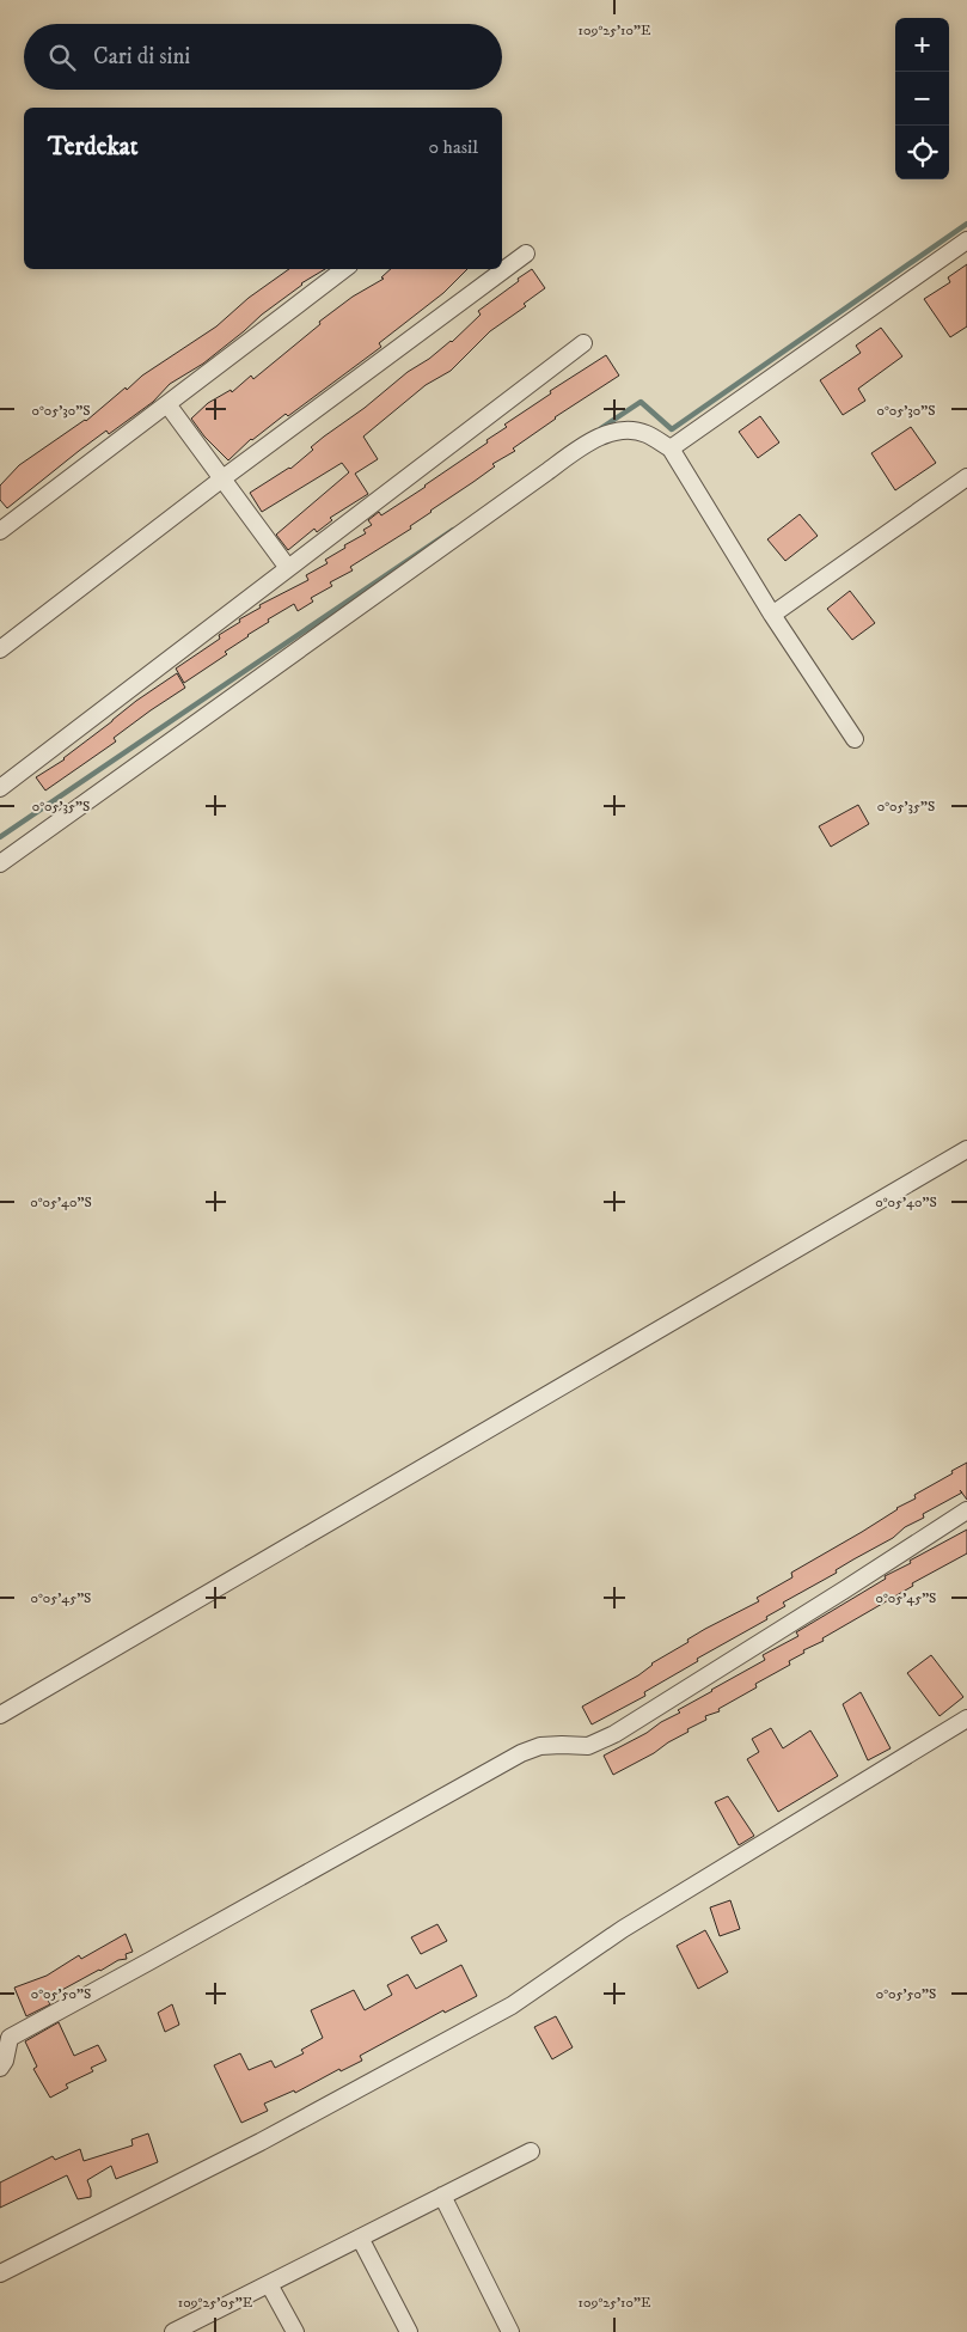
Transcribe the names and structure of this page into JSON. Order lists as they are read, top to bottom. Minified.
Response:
{"page":{"map_buttons":["+","−"],"search":"Cari di sini","heading":["Terdekat","0 hasil"]},"coordinates":["109°25'10\"E","0°05'30\"S","0°05'35\"S","0°05'40\"S","0°05'45\"S","0°05'50\"S","109°25'05\"E"]}
